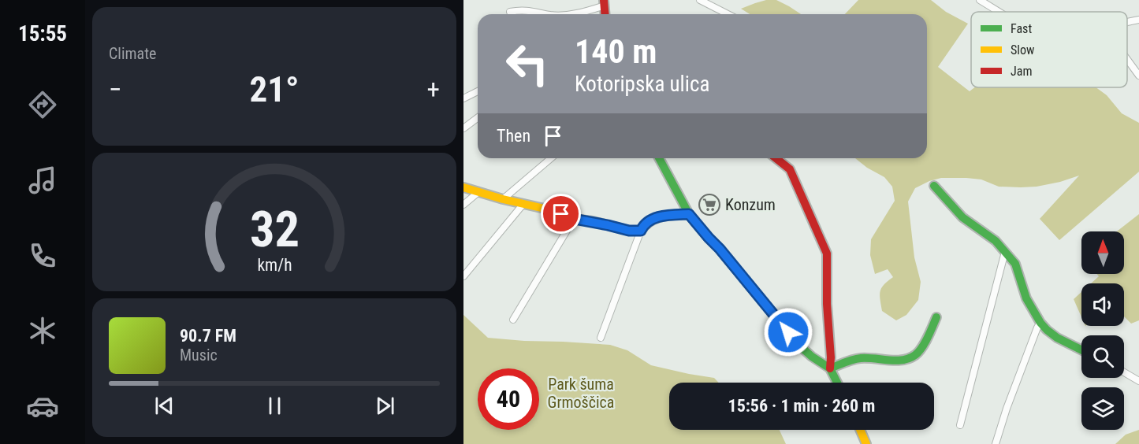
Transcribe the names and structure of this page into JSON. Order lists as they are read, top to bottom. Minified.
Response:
{"parks":["Park šuma Grmoščica"],"places":{"supermarket":["Konzum"]},"legend":["Fast","Slow","Jam"],"north":"top","page":{"tabs":"15:55","tile":"Climate","turn":["140 m","Kotoripska ulica"],"heat":["−","21°","+"],"then":"Then","song":["90.7 FM","Music"],"limit":"40","trip":"15:56 · 1 min · 260 m","gauge":["32","km/h"]}}
